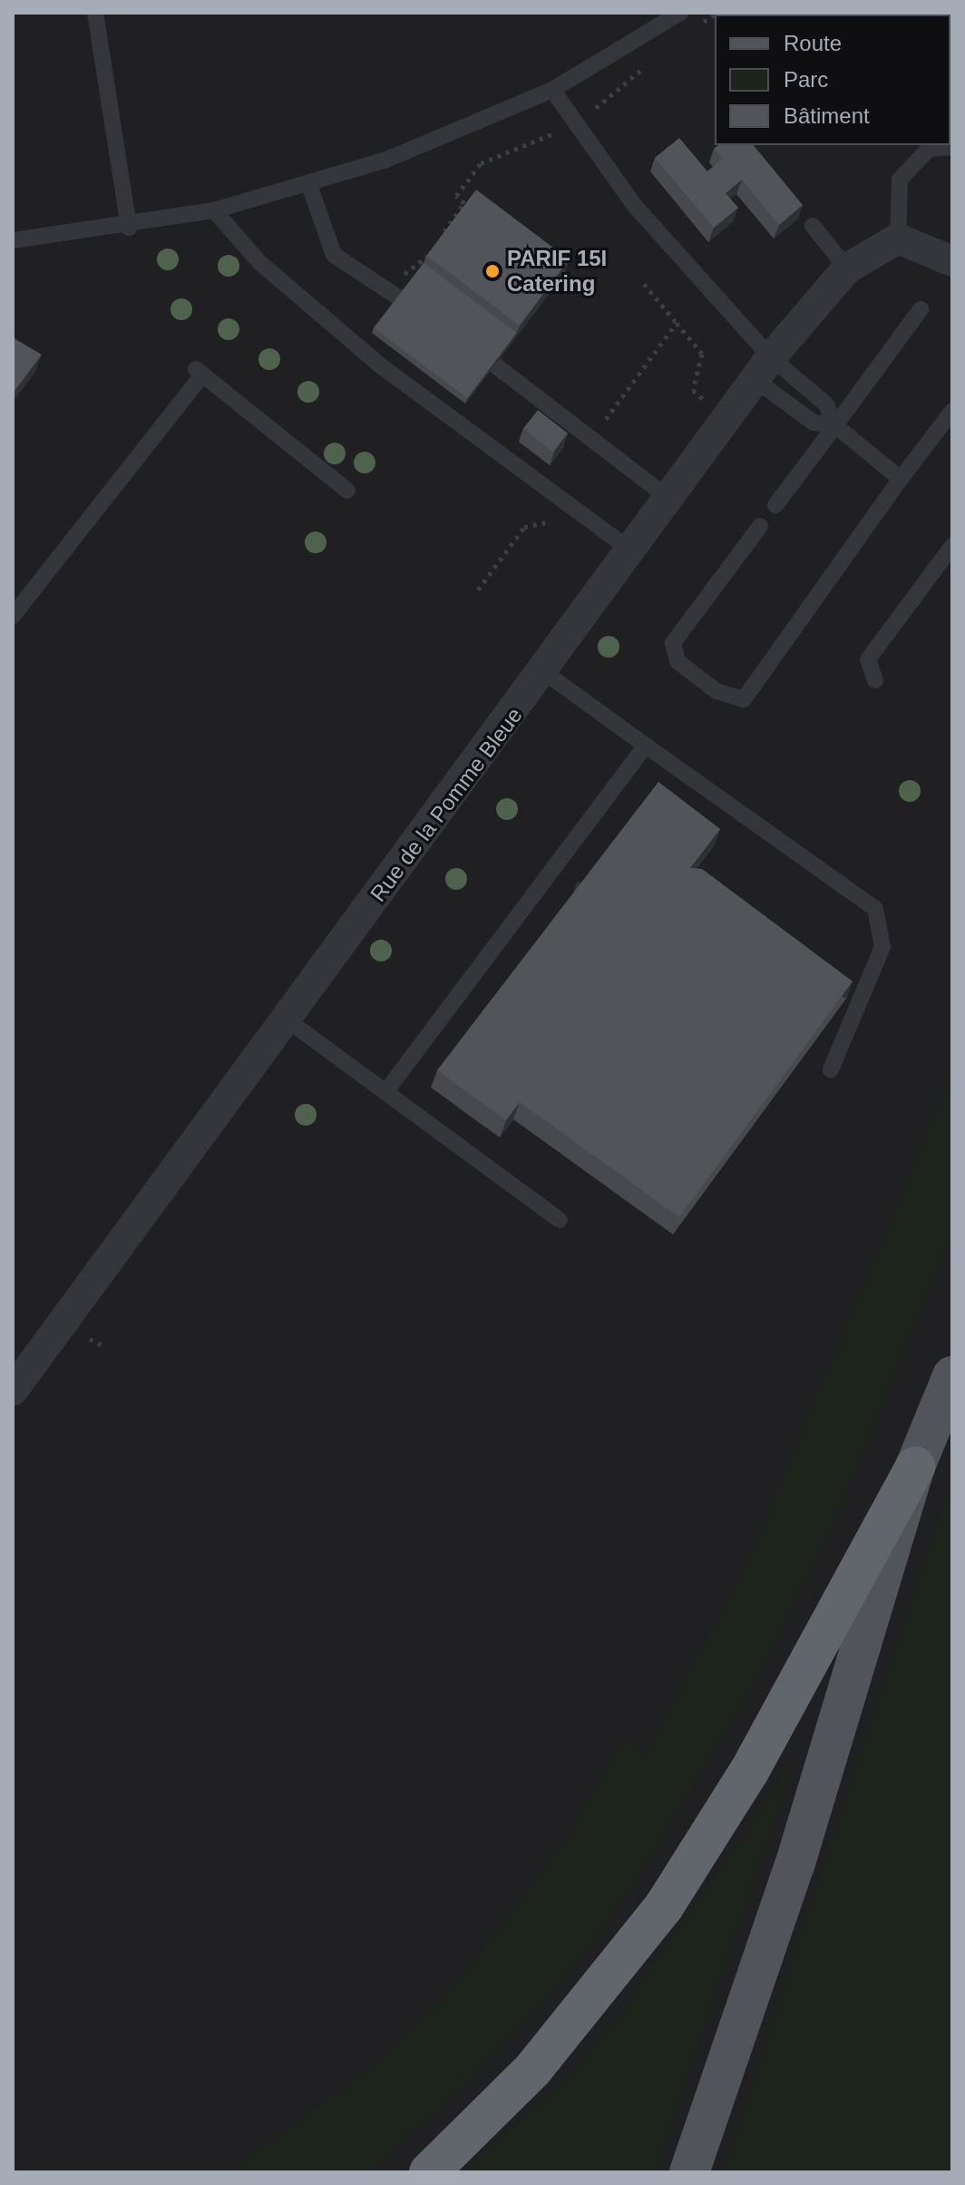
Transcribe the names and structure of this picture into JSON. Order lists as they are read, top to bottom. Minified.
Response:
{"streets":{"street":["Rue de la Pomme Bleue"]},"places":["PARIF 15I Catering"],"legend":["Route","Parc","Bâtiment"]}
